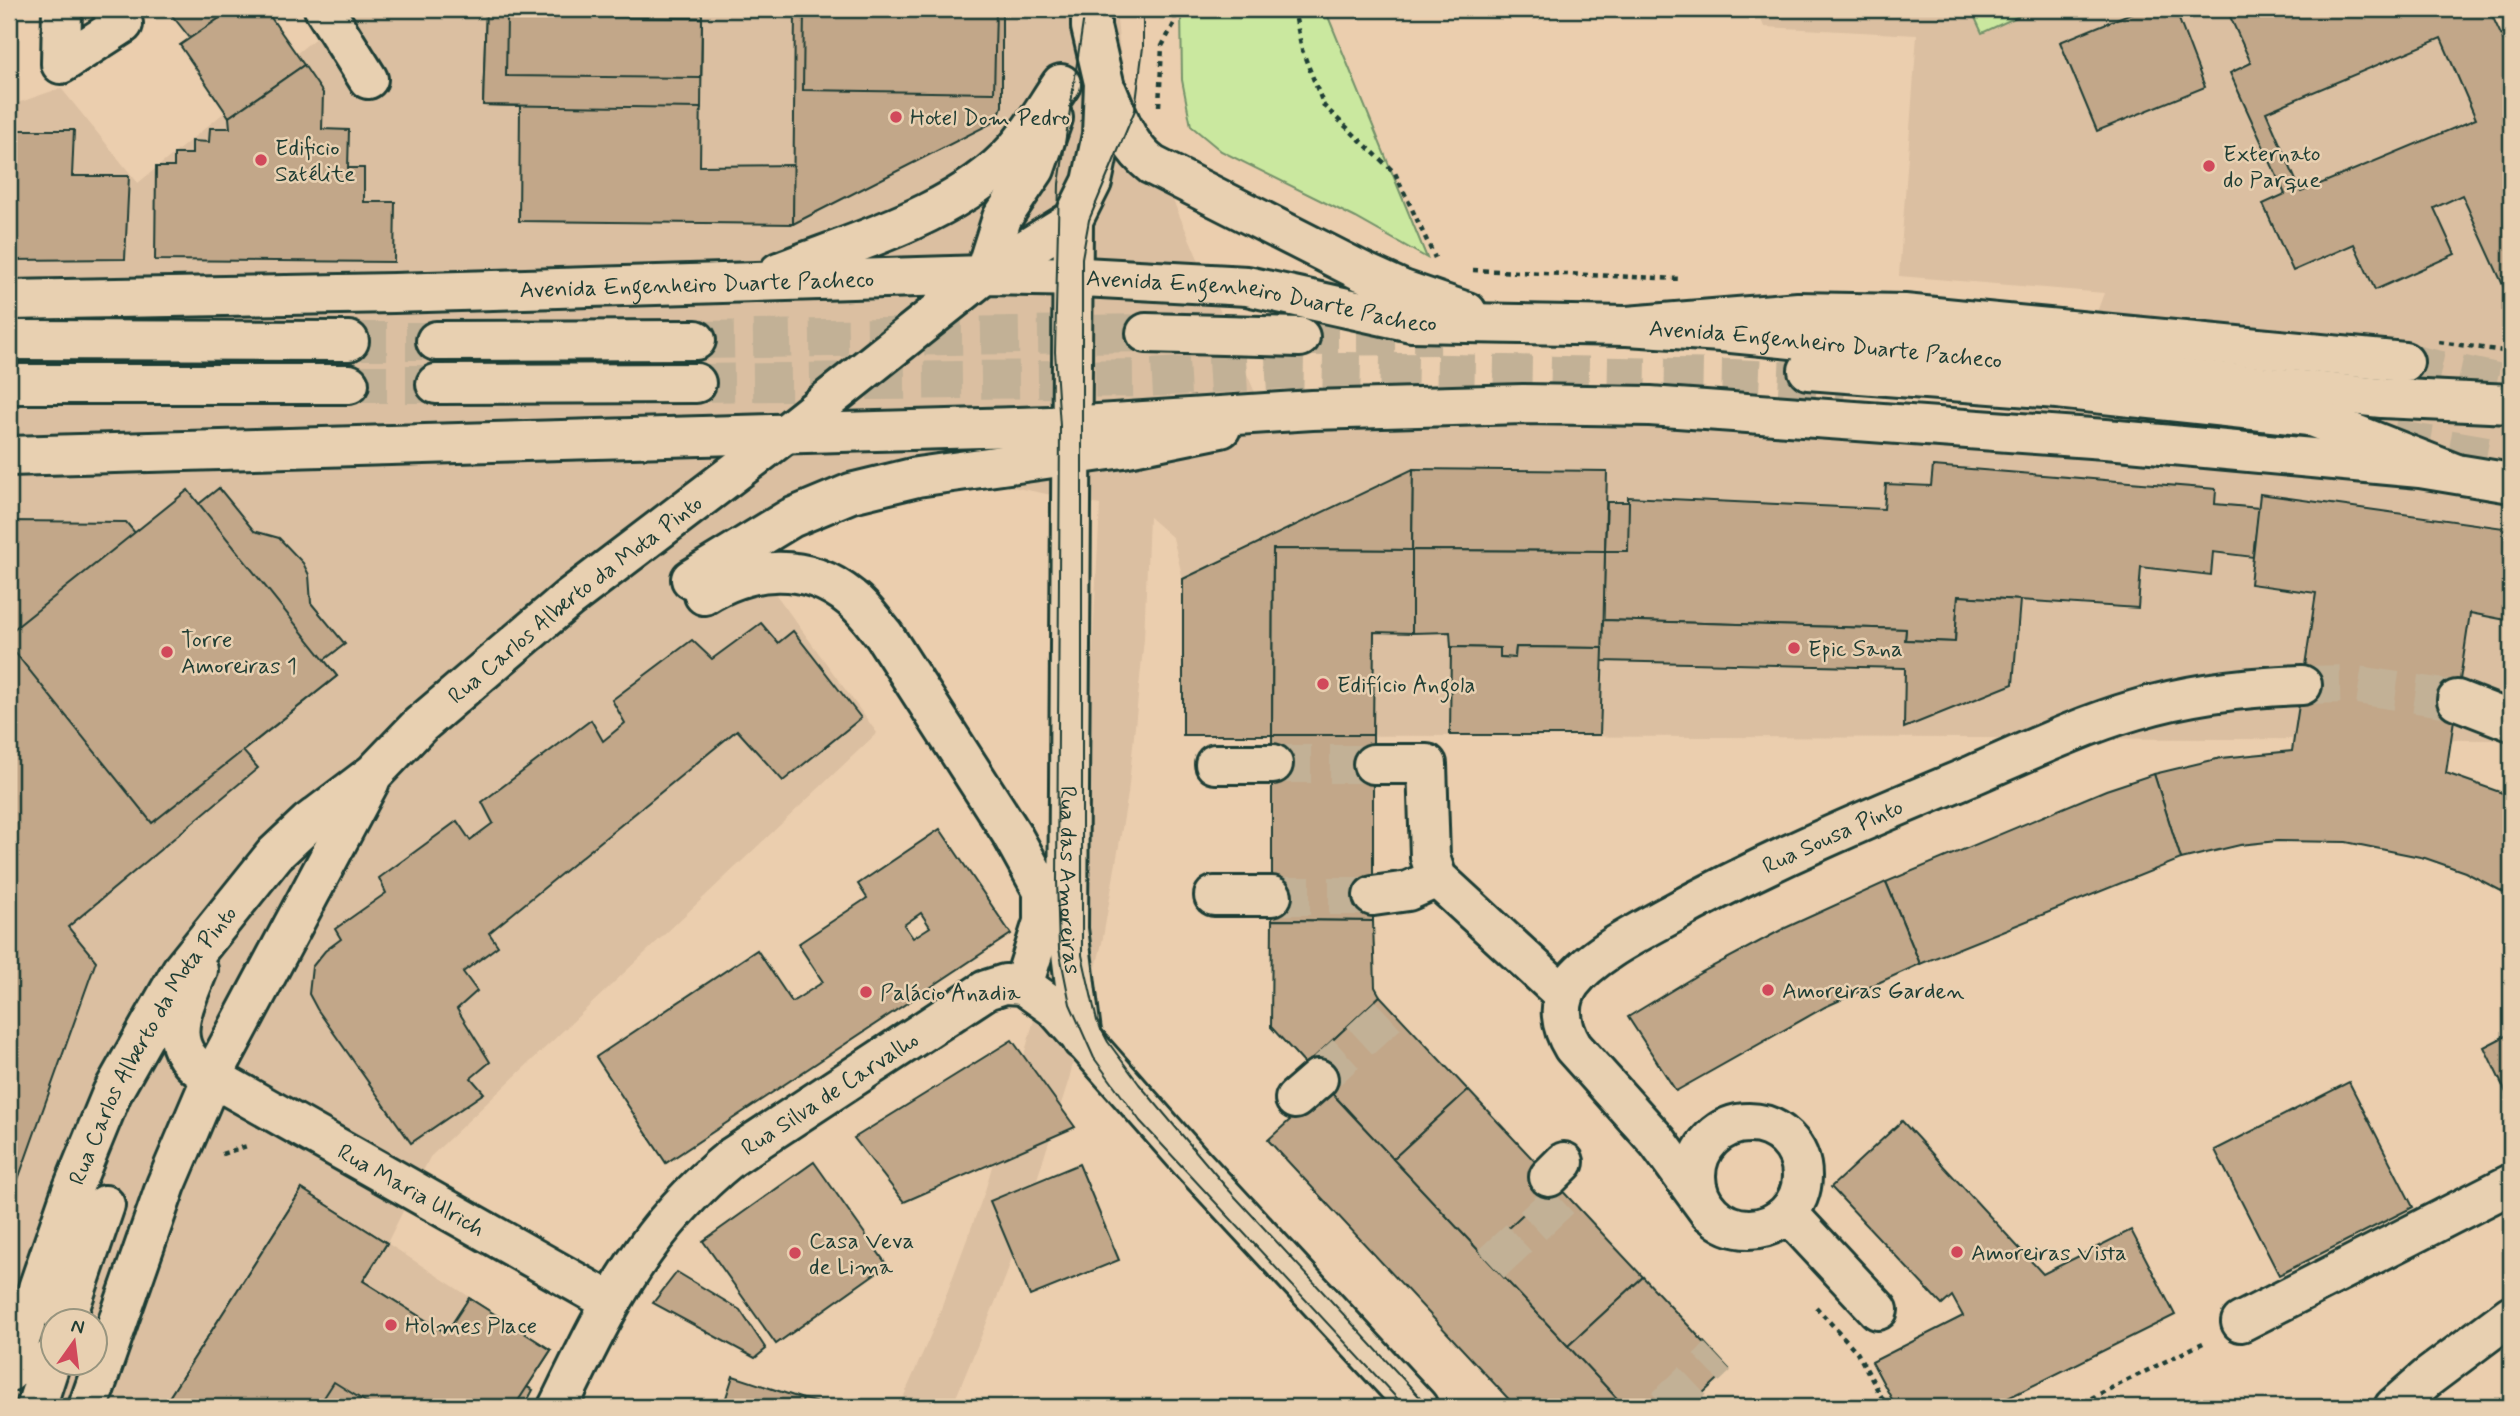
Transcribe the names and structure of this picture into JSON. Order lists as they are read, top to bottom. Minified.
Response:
{"streets":{"main road":["Avenida Engenheiro Duarte Pacheco","Rua Carlos Alberto da Mota Pinto","Rua Sousa Pinto","Rua das Amoreiras","Rua Silva de Carvalho","Rua Maria Ulrich"]},"crossings":[["Avenida Engenheiro Duarte Pacheco","Rua Carlos Alberto da Mota Pinto"],["Avenida Engenheiro Duarte Pacheco","Rua das Amoreiras"],["Rua Carlos Alberto da Mota Pinto","Rua das Amoreiras"],["Rua Carlos Alberto da Mota Pinto","Rua Maria Ulrich"],["Rua Silva de Carvalho","Rua Maria Ulrich"]],"places":["Hotel Dom Pedro","Edificio Satélite","Externato do Parque","Epic Sana","Torre Amoreiras 1","Edifício Angola","Amoreiras Garden","Palácio Anadia","Amoreiras Vista","Casa Veva de Lima","Holmes Place"],"north":"top"}
